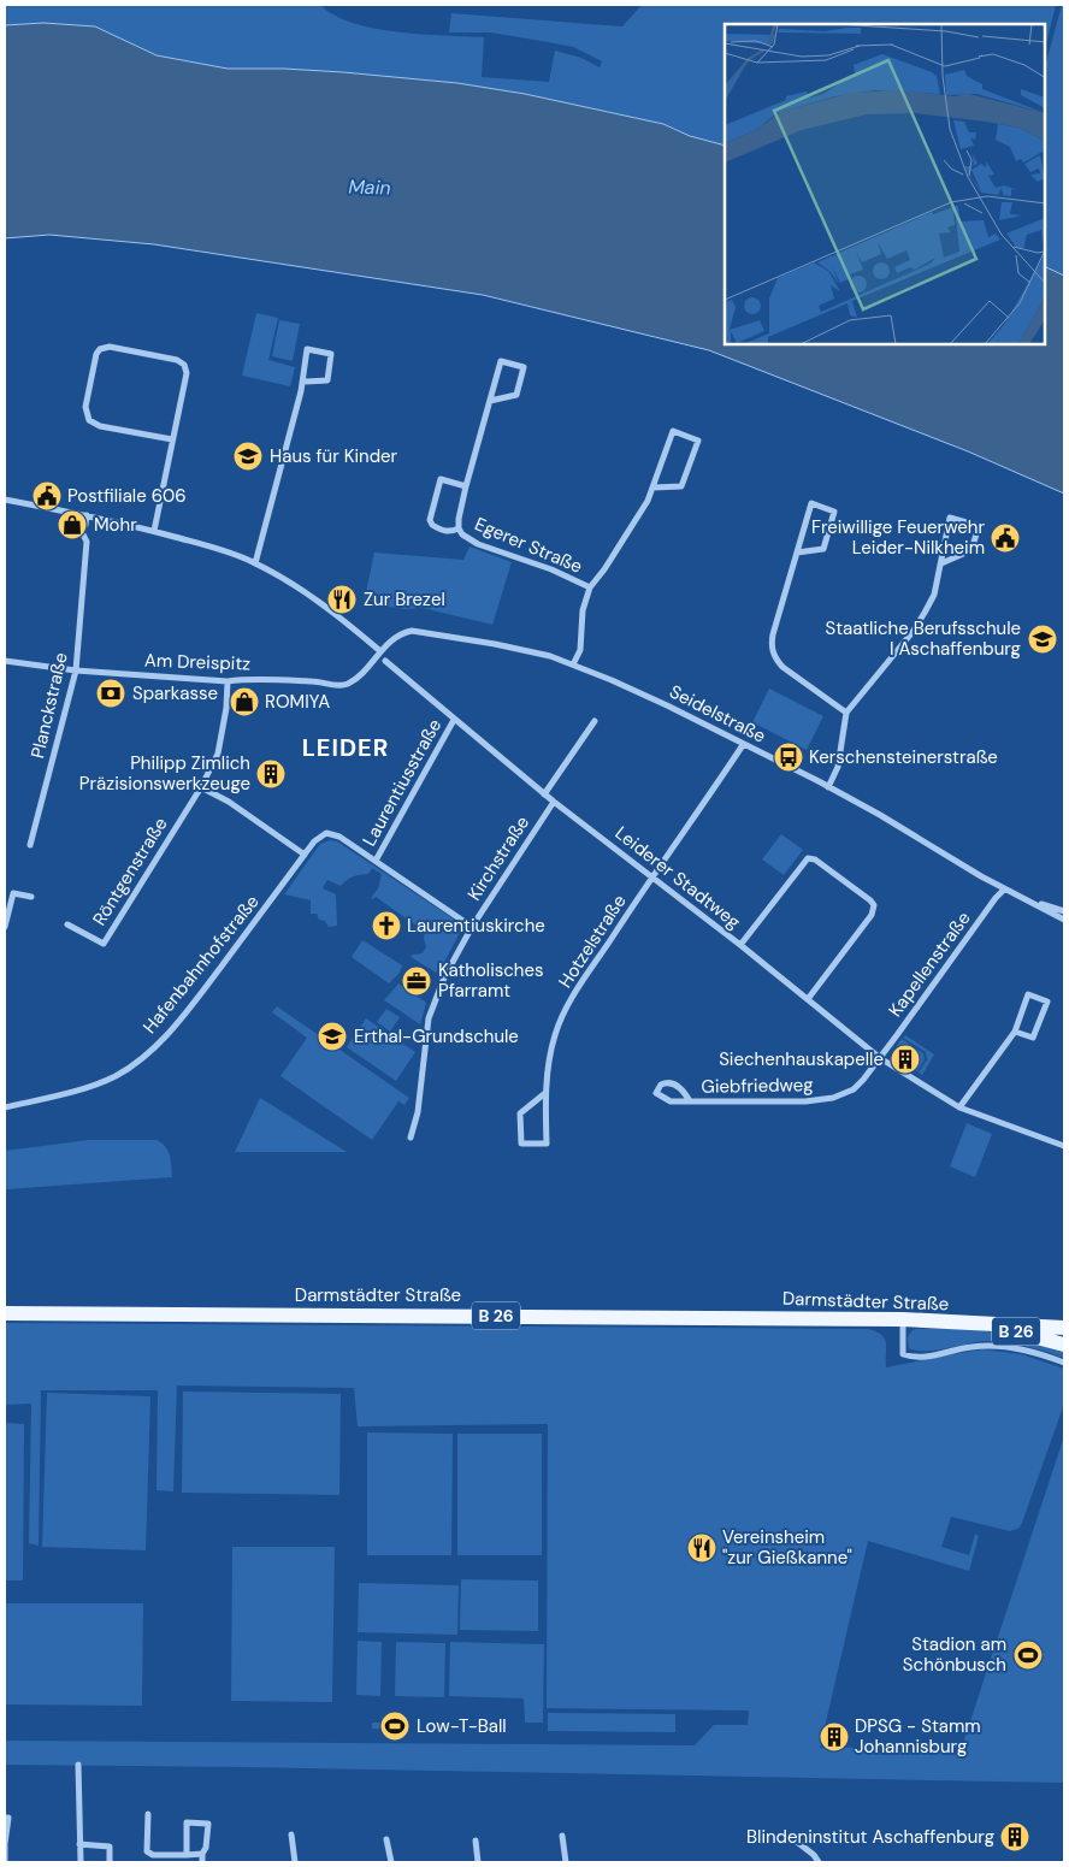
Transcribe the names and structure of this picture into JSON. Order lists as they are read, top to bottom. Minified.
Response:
{"streets":{"main road":["Darmstädter Straße","B 26"],"street":["Egerer Straße","Am Dreispitz","Planckstraße","Seidelstraße","Laurentiusstraße","Kirchstraße","Röntgenstraße","Leiderer Stadtweg","Hotzelstraße","Hafenbahnhofstraße","Kapellenstraße","Giebfriedweg"]},"crossings":[["Am Dreispitz","Planckstraße"],["Am Dreispitz","Seidelstraße"],["Am Dreispitz","Röntgenstraße"],["Seidelstraße","Hotzelstraße"],["Seidelstraße","Kapellenstraße"],["Laurentiusstraße","Leiderer Stadtweg"],["Laurentiusstraße","Hafenbahnhofstraße"],["Kirchstraße","Leiderer Stadtweg"],["Leiderer Stadtweg","Hotzelstraße"],["Leiderer Stadtweg","Kapellenstraße"],["Leiderer Stadtweg","Giebfriedweg"],["Kapellenstraße","Giebfriedweg"]],"districts":["LEIDER"],"water":["Main"],"places":{"school or university":["Haus für Kinder","Staatliche Berufsschule I Aschaffenburg","Erthal-Grundschule"],"public building":["Postfiliale 606","Freiwillige Feuerwehr Leider-Nilkheim"],"shop":["Mohr","ROMIYA"],"restaurant":["Zur Brezel","Vereinsheim \"zur Gießkanne\""],"bank":["Sparkasse"],"bus stop":["Kerschensteinerstraße"],"building":["Philipp Zimlich Präzisionswerkzeuge","Siechenhauskapelle","DPSG - Stamm Johannisburg","Blindeninstitut Aschaffenburg"],"church":["Laurentiuskirche"],"office":["Katholisches Pfarramt"],"sports":["Stadion am Schönbusch","Low-T-Ball"]}}
